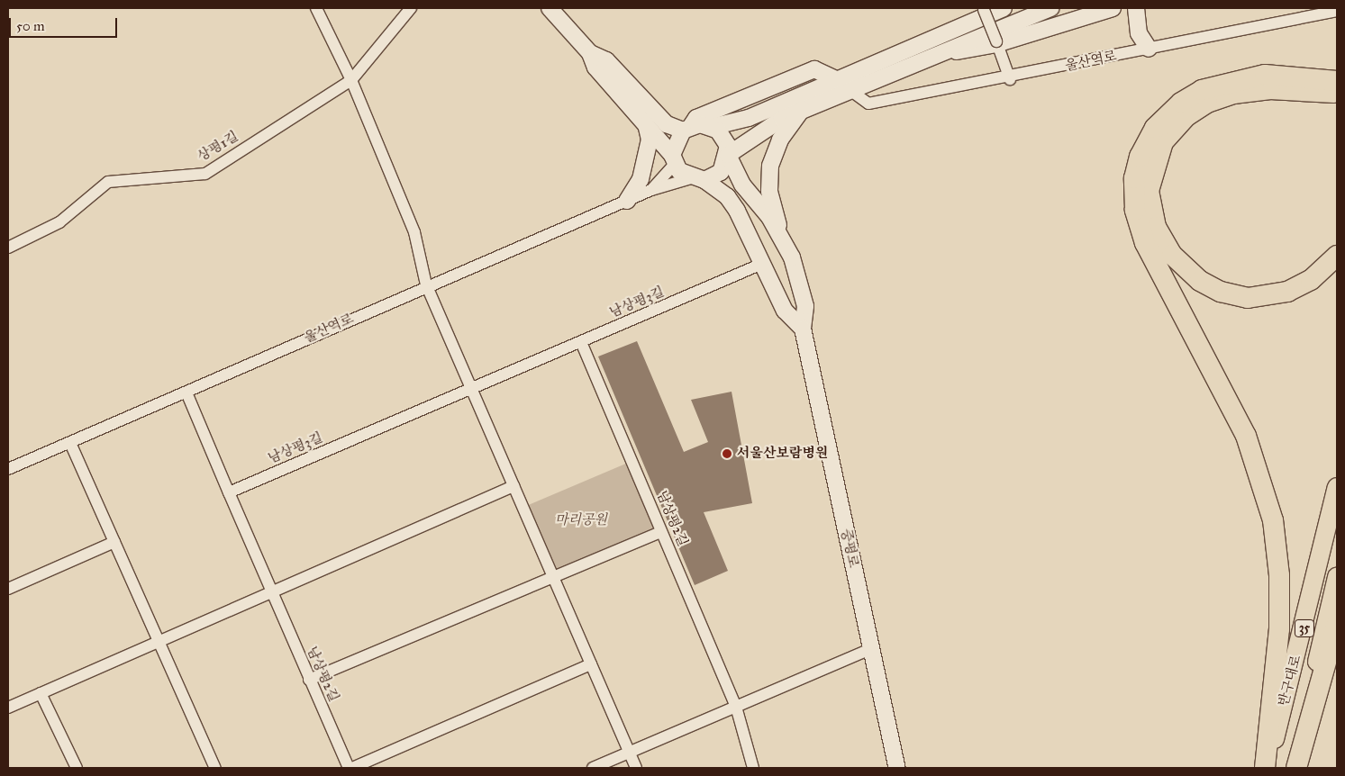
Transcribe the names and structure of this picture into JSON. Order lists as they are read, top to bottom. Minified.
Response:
{"streets":{"main road":["중평로","35","반구대로"],"street":["울산역로","상평1길","남상평3길","남상평2길"]},"crossings":[["남상평3길","남상평2길"]],"parks":["마리공원"],"places":["서울산보람병원"],"scale_bar":"50 m"}
